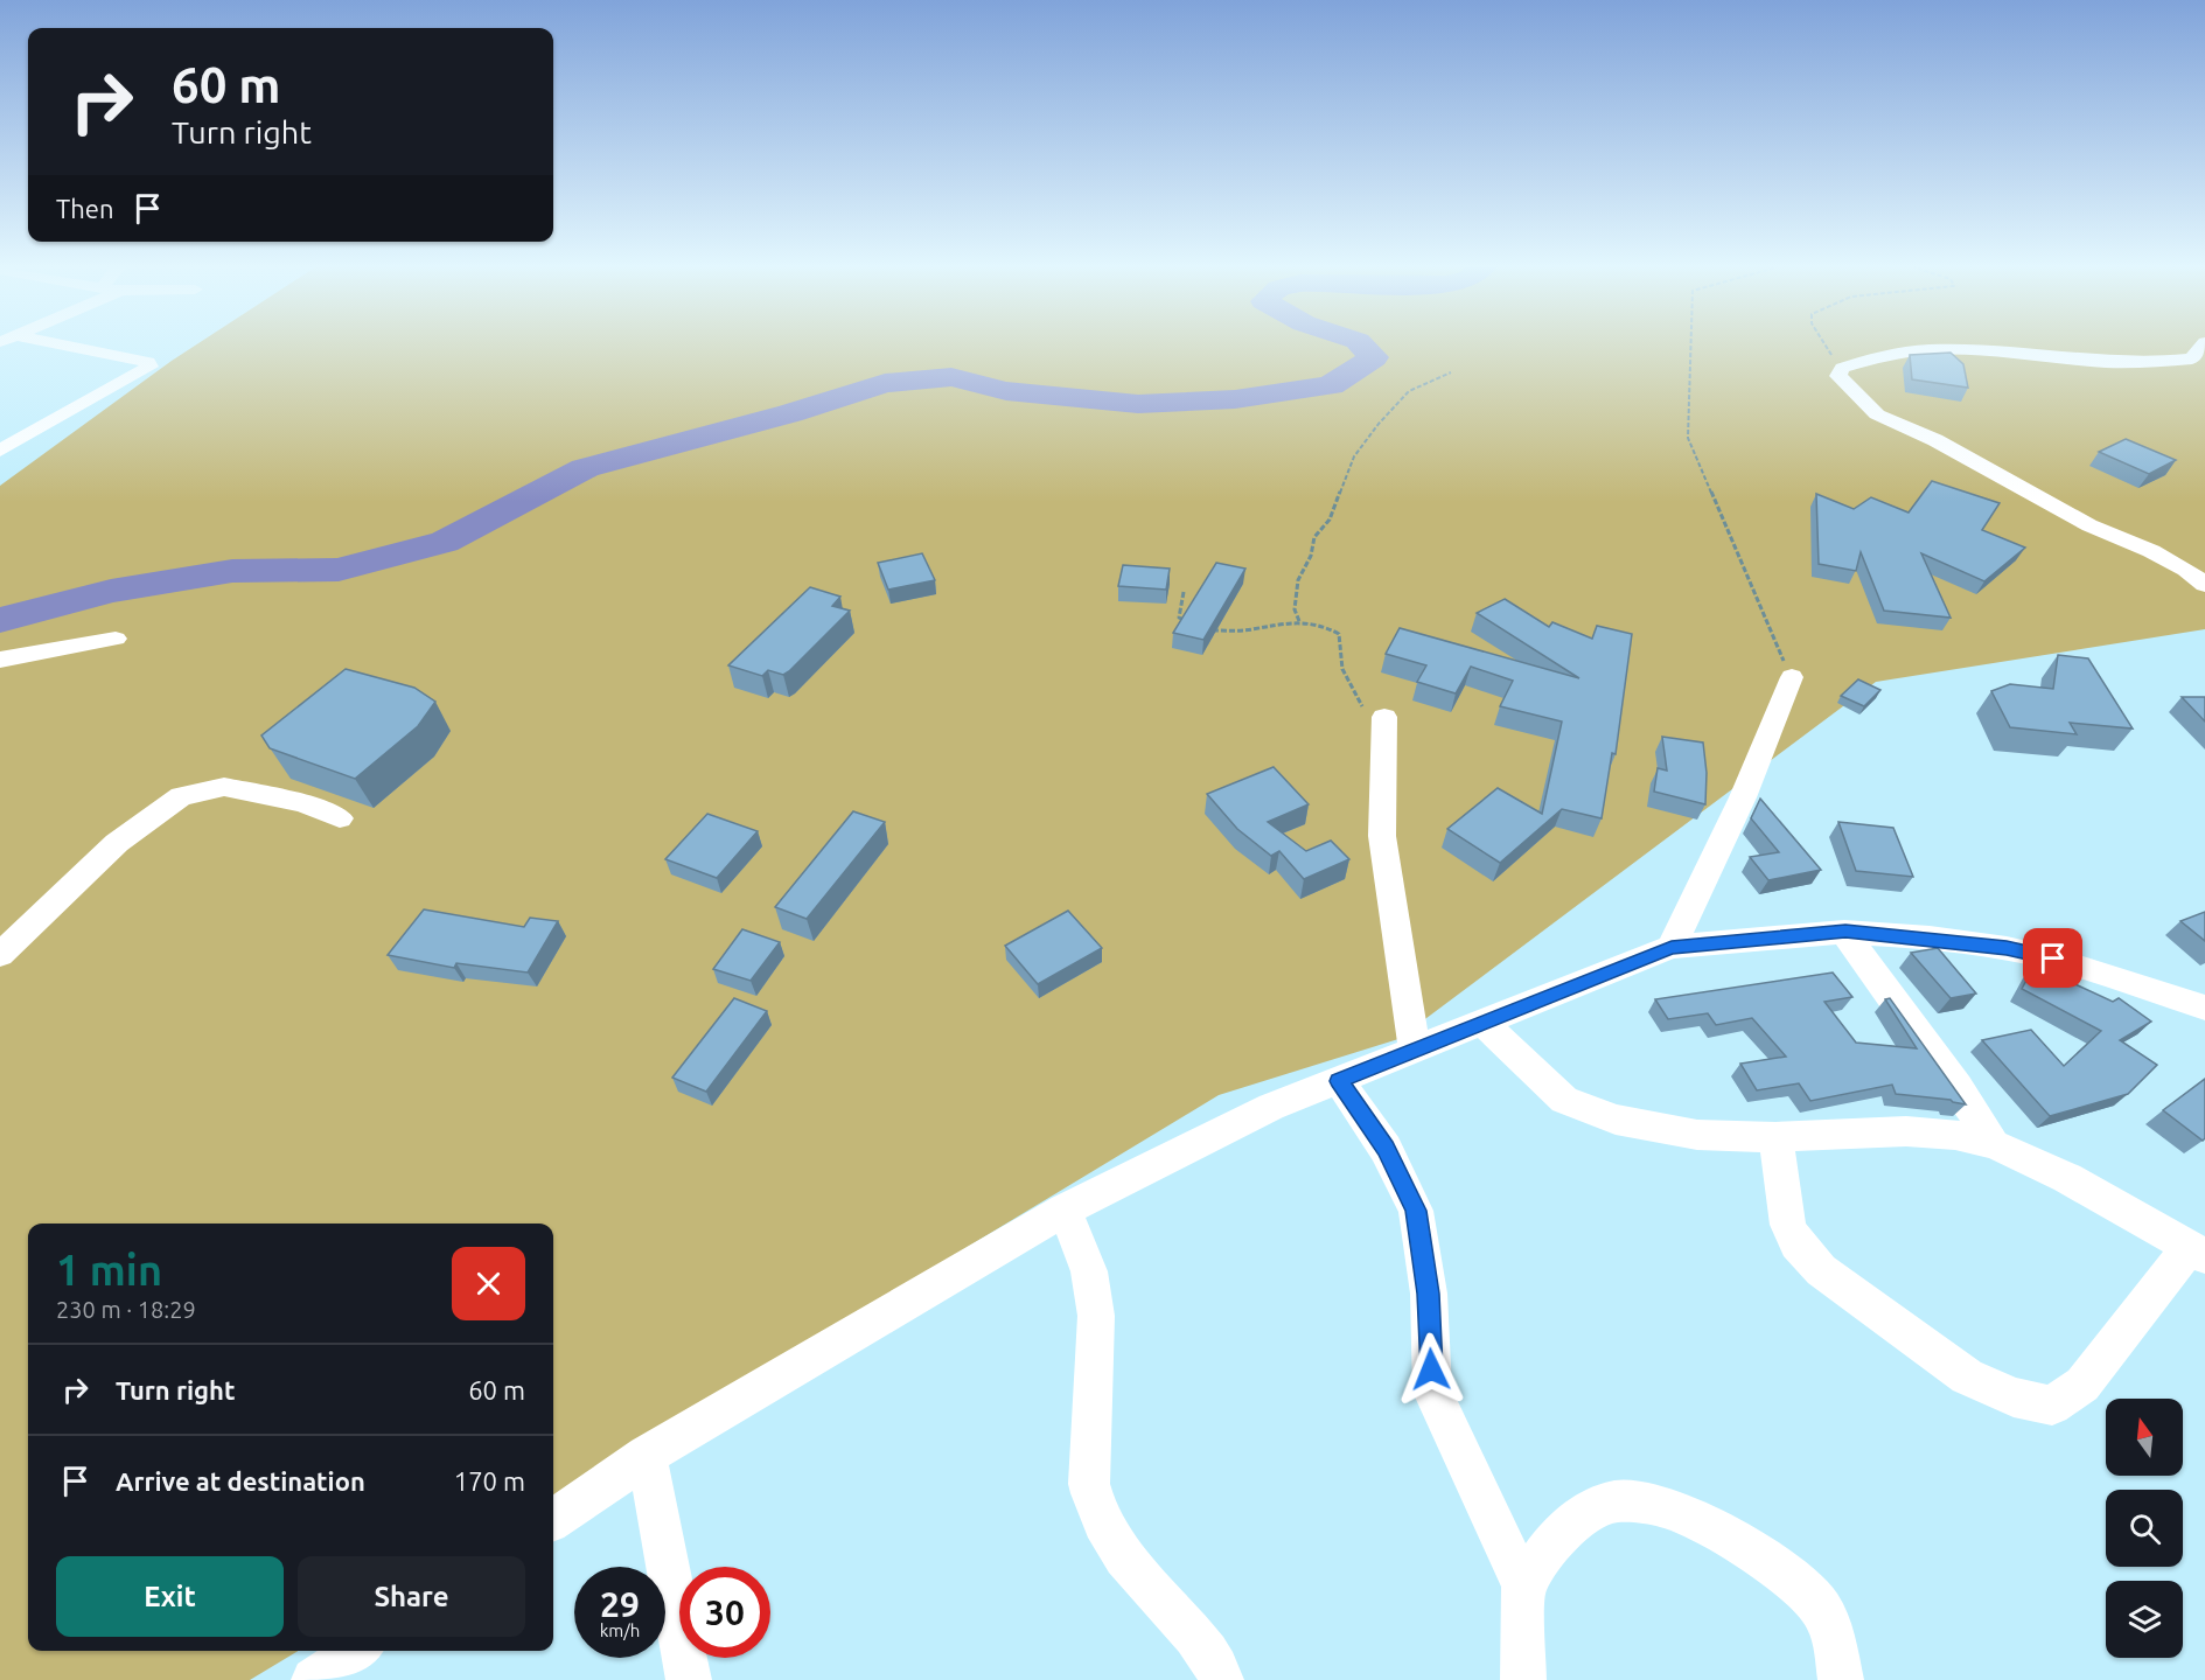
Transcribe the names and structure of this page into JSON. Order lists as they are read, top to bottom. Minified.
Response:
{"north":"top","page":{"turn":["60 m","Turn right"],"then":"Then","heading":["1 min","230 m · 18:29"],"list":[{"name":"Turn right","value":"60 m"},{"name":"Arrive at destination","value":"170 m"}],"buttons":["Exit","Share"],"speed":"29 km/h","limit":"30"}}
